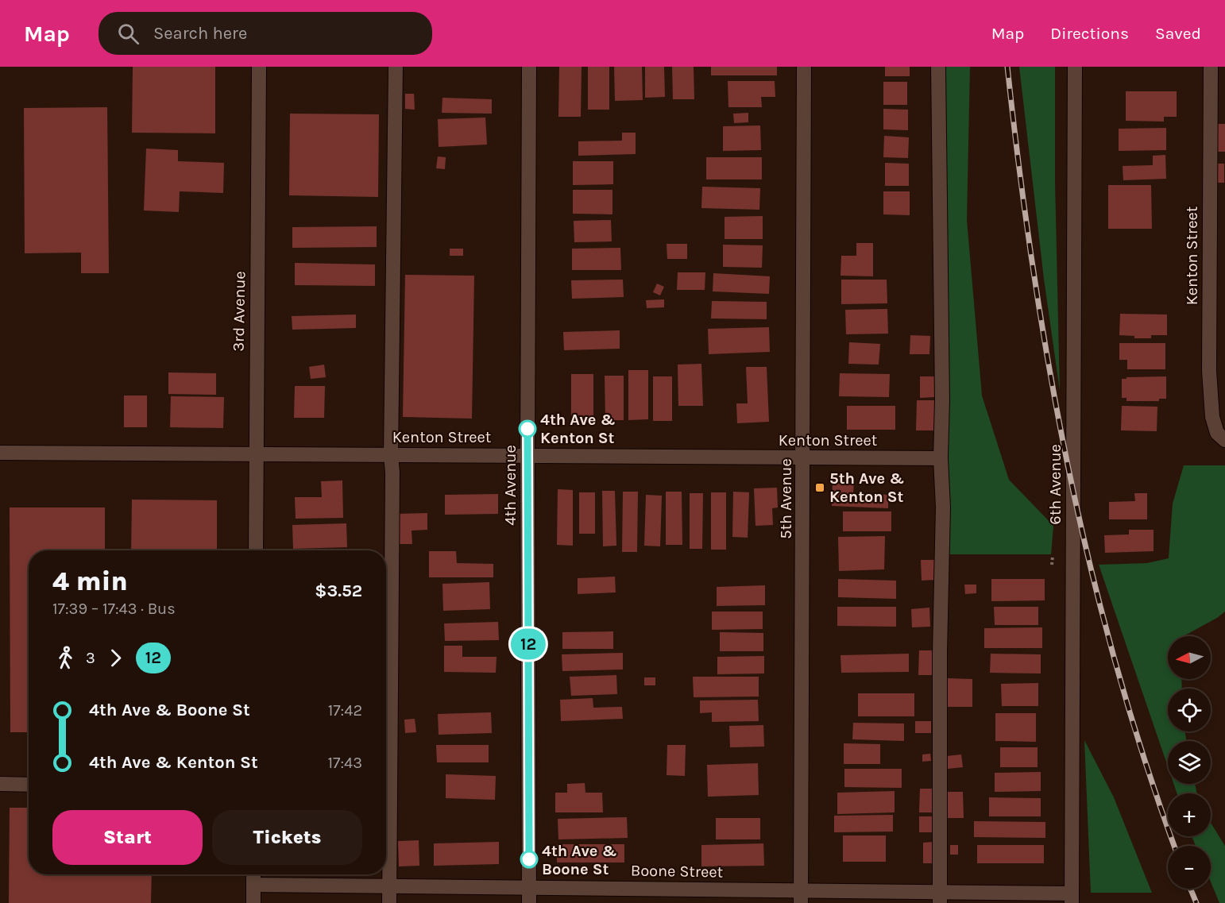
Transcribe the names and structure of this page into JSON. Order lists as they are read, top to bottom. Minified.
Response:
{"streets":{"street":["Kenton Street","3rd Avenue","6th Avenue","4th Avenue","5th Avenue","Boone Street"]},"crossings":[["Kenton Street","3rd Avenue"],["Kenton Street","4th Avenue"],["Kenton Street","5th Avenue"],["6th Avenue","Boone Street"],["4th Avenue","Boone Street"],["5th Avenue","Boone Street"]],"places":{"other":["4th Ave & Kenton St","4th Ave & Boone St"],"transit":["5th Ave & Kenton St"]},"lines":["bus line 12"],"north":"left","page":{"header":"Map","search":"Search here","nav":["Map","Directions","Saved"],"on_map":"12","heading":["4 min","17:39 – 17:43 · Bus","$3.52"],"legs":["3","12"],"map_buttons":["+","−"],"list":[{"name":"4th Ave & Boone St","value":"17:42"},{"name":"4th Ave & Kenton St","value":"17:43"}],"buttons":["Start","Tickets"]}}
